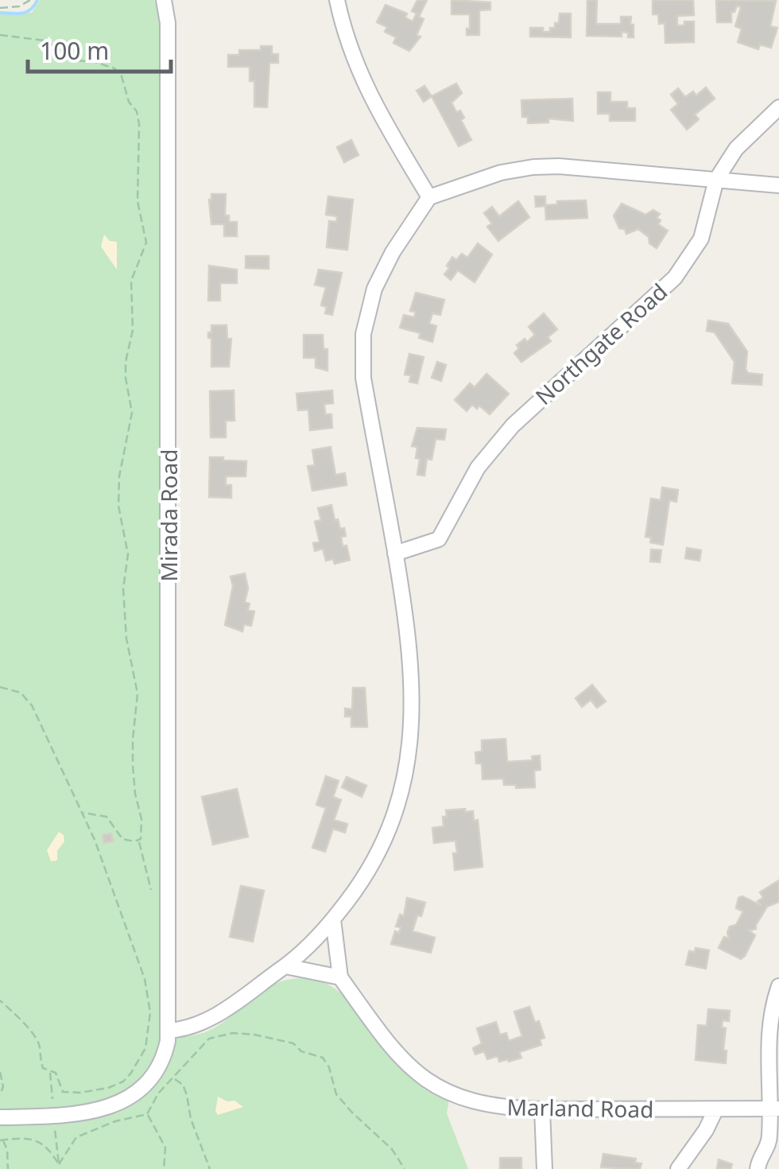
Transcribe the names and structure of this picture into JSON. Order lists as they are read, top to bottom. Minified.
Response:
{"streets":{"street":["Northgate Road","Mirada Road","Marland Road"]},"scale_bar":"100 m"}
